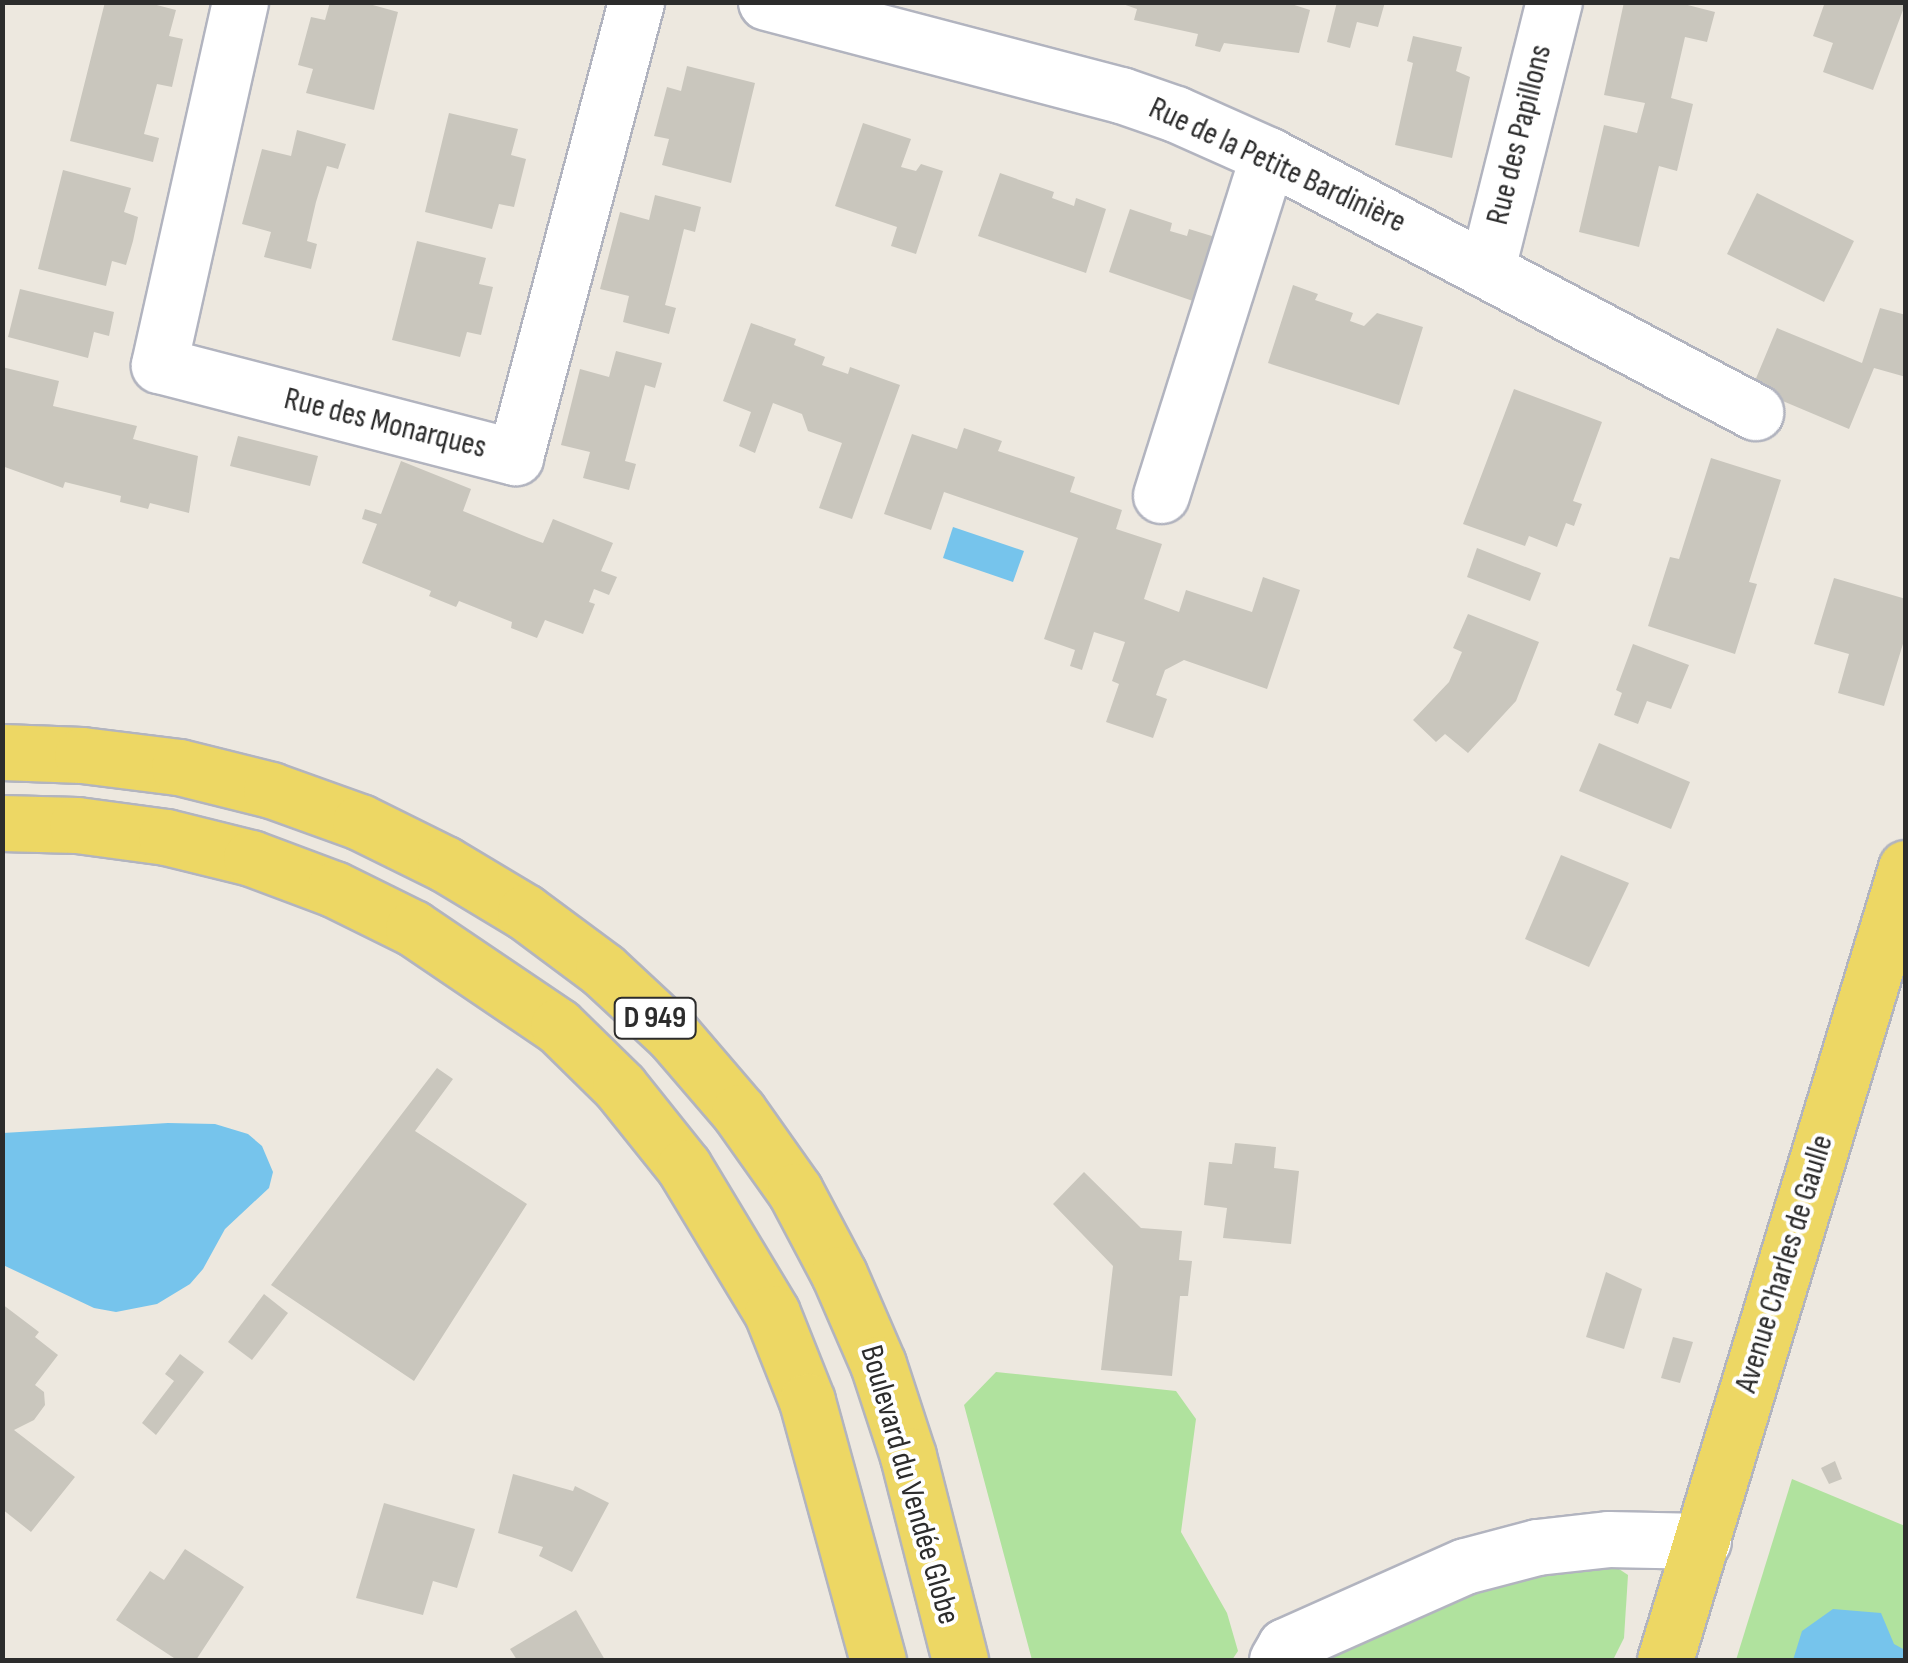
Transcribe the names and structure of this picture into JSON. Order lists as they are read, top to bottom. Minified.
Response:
{"streets":{"main road":["D 949","Avenue Charles de Gaulle","Boulevard du Vendée Globe"],"street":["Rue des Papillons","Rue de la Petite Bardinière","Rue des Monarques"]},"crossings":[["Rue des Papillons","Rue de la Petite Bardinière"]]}
